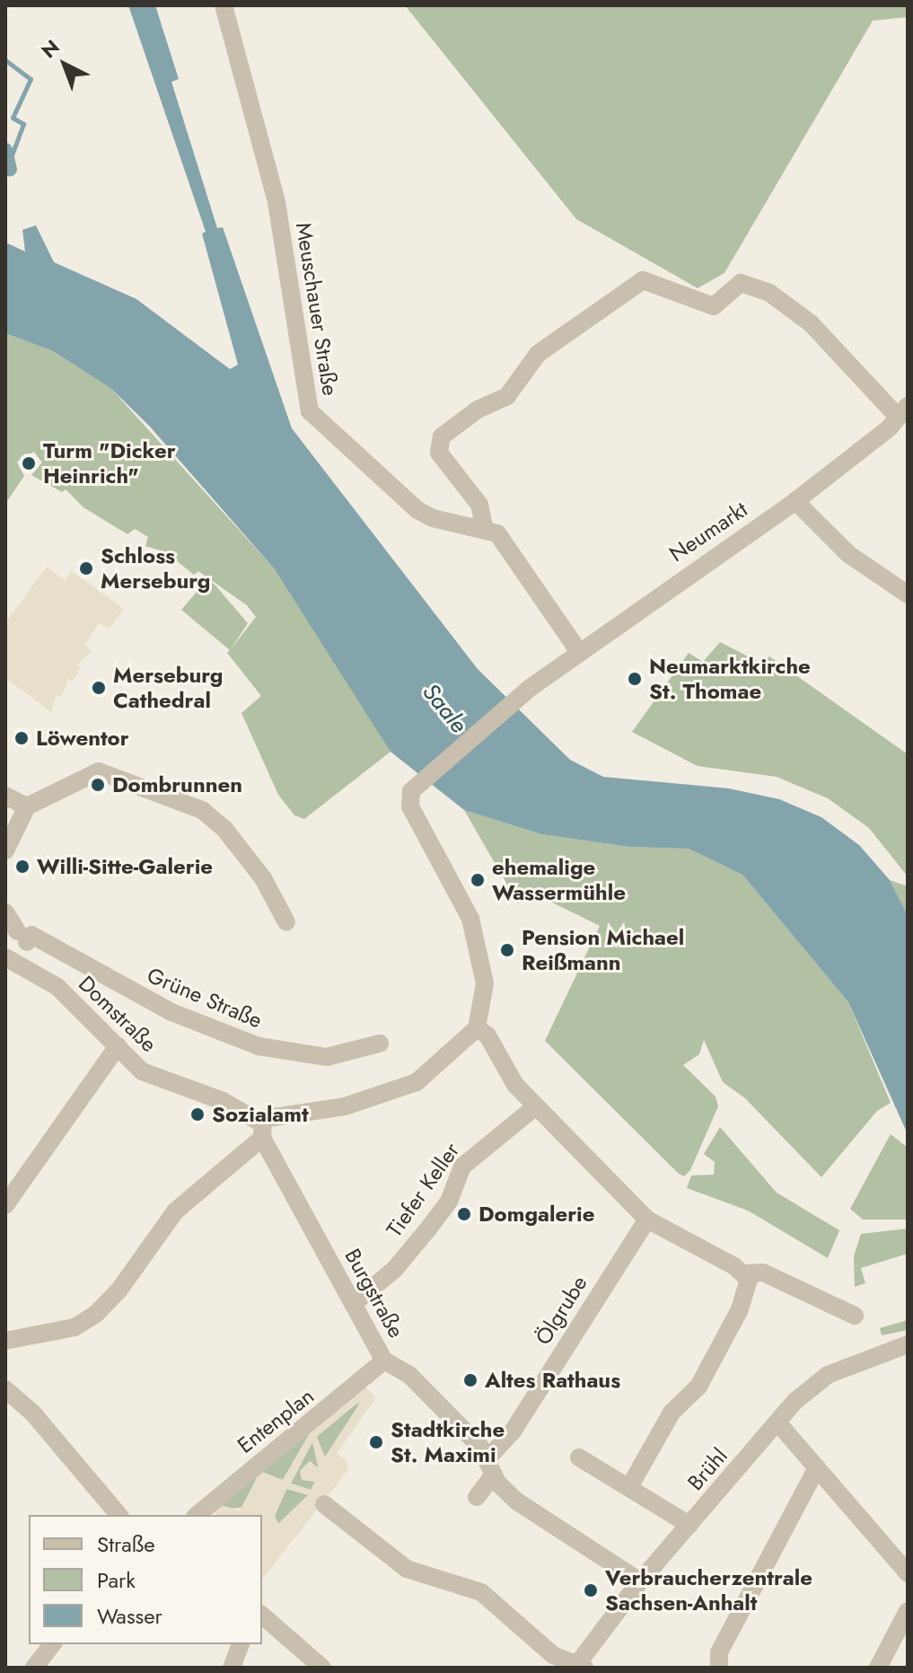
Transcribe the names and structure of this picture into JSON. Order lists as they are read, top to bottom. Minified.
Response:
{"streets":{"street":["Meuschauer Straße","Neumarkt","Grüne Straße","Domstraße","Tiefer Keller","Burgstraße","Ölgrube","Entenplan","Brühl"]},"crossings":[["Meuschauer Straße","Neumarkt"],["Grüne Straße","Domstraße"],["Domstraße","Burgstraße"],["Tiefer Keller","Burgstraße"],["Burgstraße","Ölgrube"],["Burgstraße","Entenplan"],["Burgstraße","Brühl"]],"water":["Saale"],"places":["Turm \"Dicker Heinrich\"","Schloss Merseburg","Neumarktkirche St. Thomae","Merseburg Cathedral","Löwentor","Dombrunnen","Willi-Sitte-Galerie","ehemalige Wassermühle","Pension Michael Reißmann","Sozialamt","Domgalerie","Altes Rathaus","Stadtkirche St. Maximi","Verbraucherzentrale Sachsen-Anhalt"],"legend":["Straße","Park","Wasser"],"north":"top left"}
